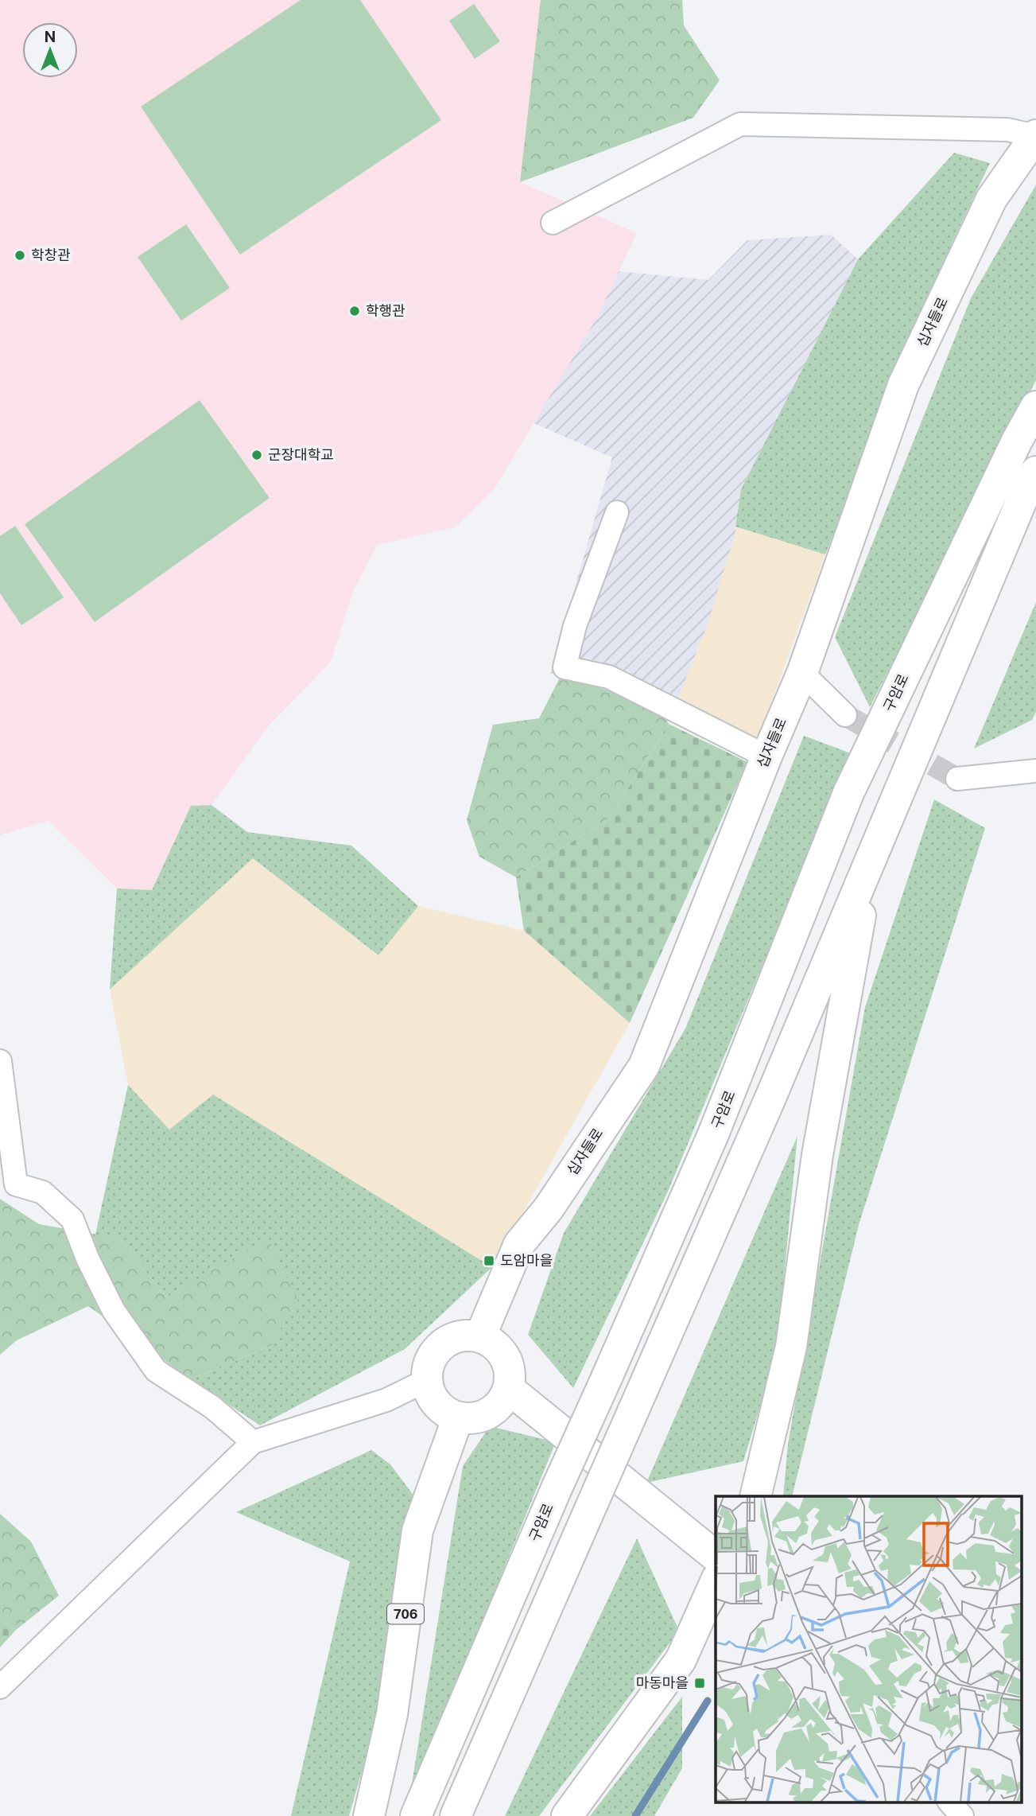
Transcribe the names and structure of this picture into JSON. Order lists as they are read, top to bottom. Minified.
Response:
{"streets":{"main road":["십자들로","구암로","706"]},"crossings":[["십자들로","706"]],"places":{"other":["학창관","학행관","군장대학교"],"transit":["도암마을","마동마을"]},"north":"top"}
